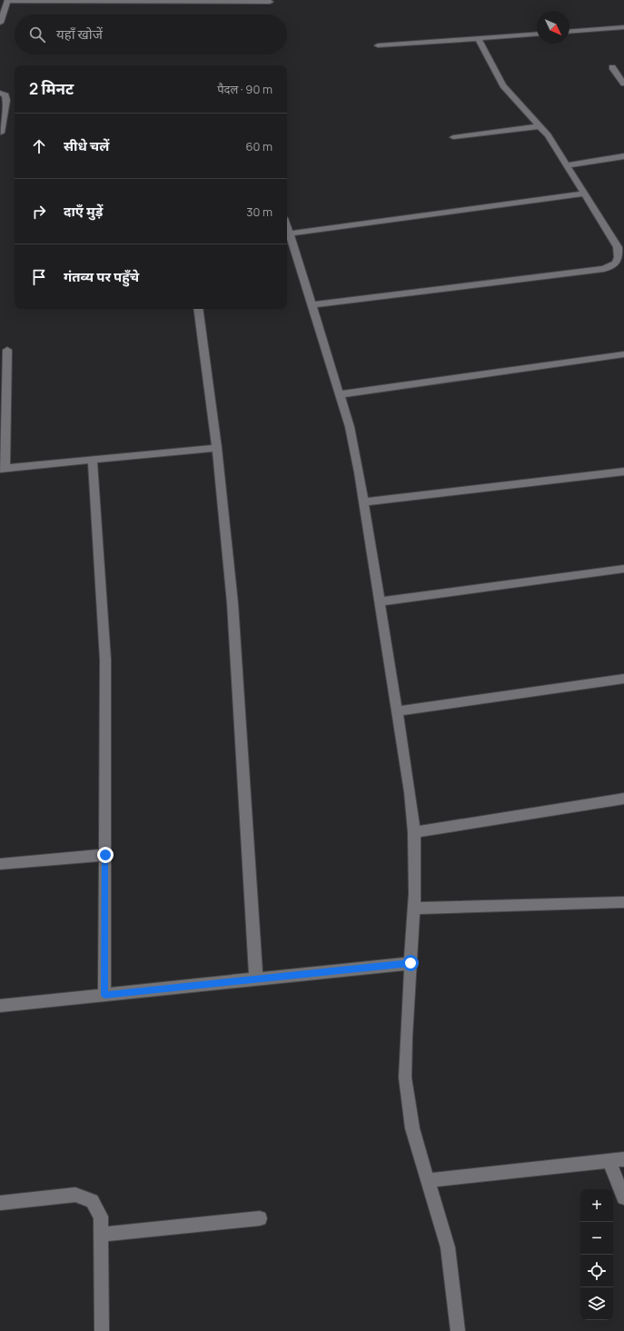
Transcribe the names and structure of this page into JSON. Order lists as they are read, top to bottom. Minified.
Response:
{"north":"bottom right","page":{"search":"यहाँ खोजें","heading":["2 मिनट","पैदल · 90 m"],"list":[["सीधे चलें","60 m"],["दाएँ मुड़ें","30 m"],"गंतव्य पर पहुँचे"],"map_buttons":["+","−"]}}
